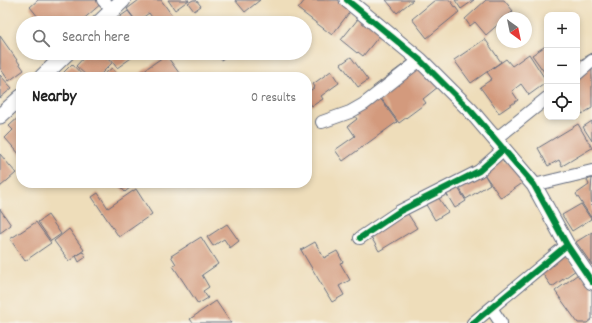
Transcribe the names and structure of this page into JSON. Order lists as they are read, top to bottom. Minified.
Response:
{"north":"bottom right","page":{"map_buttons":["+","−"],"search":"Search here","heading":["Nearby","0 results"]}}
